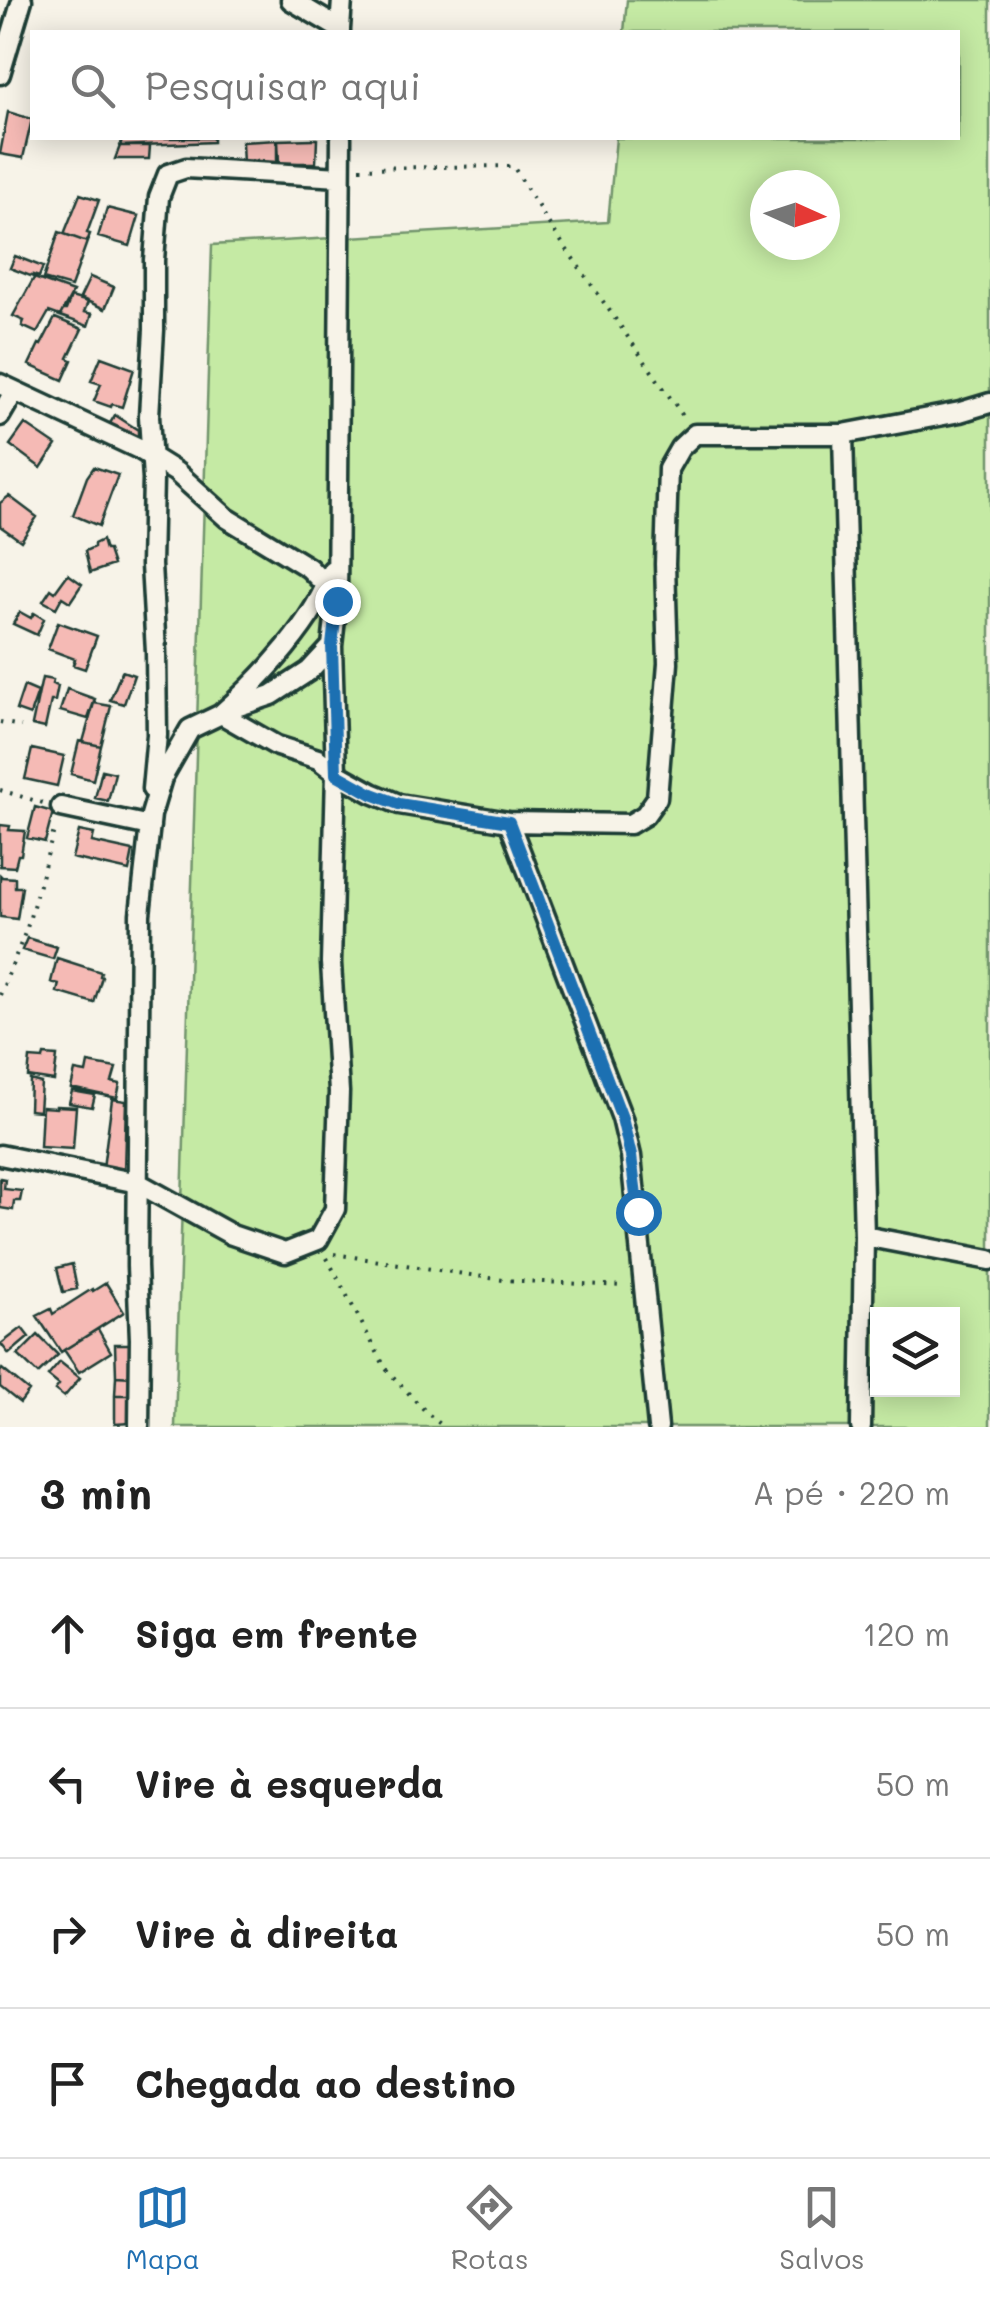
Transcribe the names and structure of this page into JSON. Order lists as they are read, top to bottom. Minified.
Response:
{"north":"right","page":{"search":"Pesquisar aqui","heading":["3 min","A pé · 220 m"],"list":[["Siga em frente","120 m"],["Vire à esquerda","50 m"],["Vire à direita","50 m"],"Chegada ao destino"],"nav":["Mapa","Rotas","Salvos"]}}
